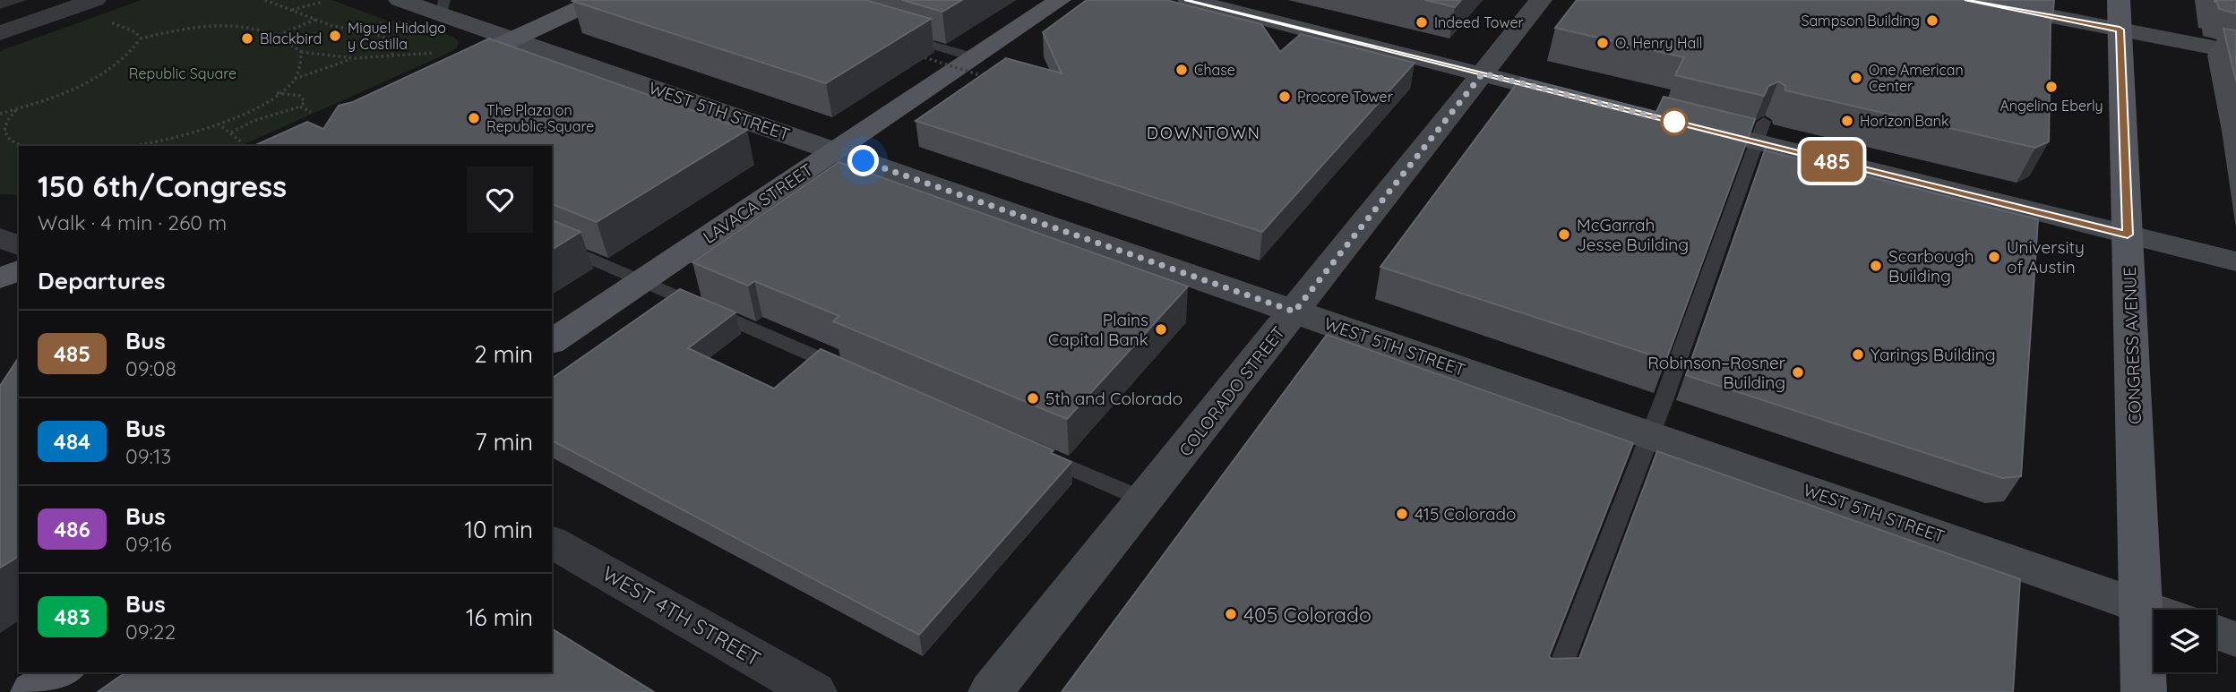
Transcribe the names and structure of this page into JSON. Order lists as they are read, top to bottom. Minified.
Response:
{"streets":{"main road":["WEST 5TH STREET","LAVACA STREET","CONGRESS AVENUE","COLORADO STREET"],"street":["WEST 4TH STREET"]},"crossings":[["WEST 5TH STREET","LAVACA STREET"],["WEST 5TH STREET","CONGRESS AVENUE"],["WEST 5TH STREET","COLORADO STREET"]],"districts":["DOWNTOWN"],"parks":["Republic Square"],"places":["Sampson Building","Indeed Tower","Miguel Hidalgo y Costilla","Blackbird","O. Henry Hall","Chase","One American Center","Angelina Eberly","Procore Tower","The Plaza on Republic Square","Horizon Bank","McGarrah Jesse Building","University of Austin","Scarbough Building","Plains Capital Bank","Yarings Building","Robinson–Rosner Building","5th and Colorado","415 Colorado","405 Colorado"],"lines":["bus line 485"],"page":{"on_map":"485","heading":[["150 6th/Congress","Walk · 4 min · 260 m"],"Departures"],"list":[{"mark":"485","name":"Bus","note":"09:08","value":"2 min"},{"mark":"484","name":"Bus","note":"09:13","value":"7 min"},{"mark":"486","name":"Bus","note":"09:16","value":"10 min"},{"mark":"483","name":"Bus","note":"09:22","value":"16 min"}]}}
